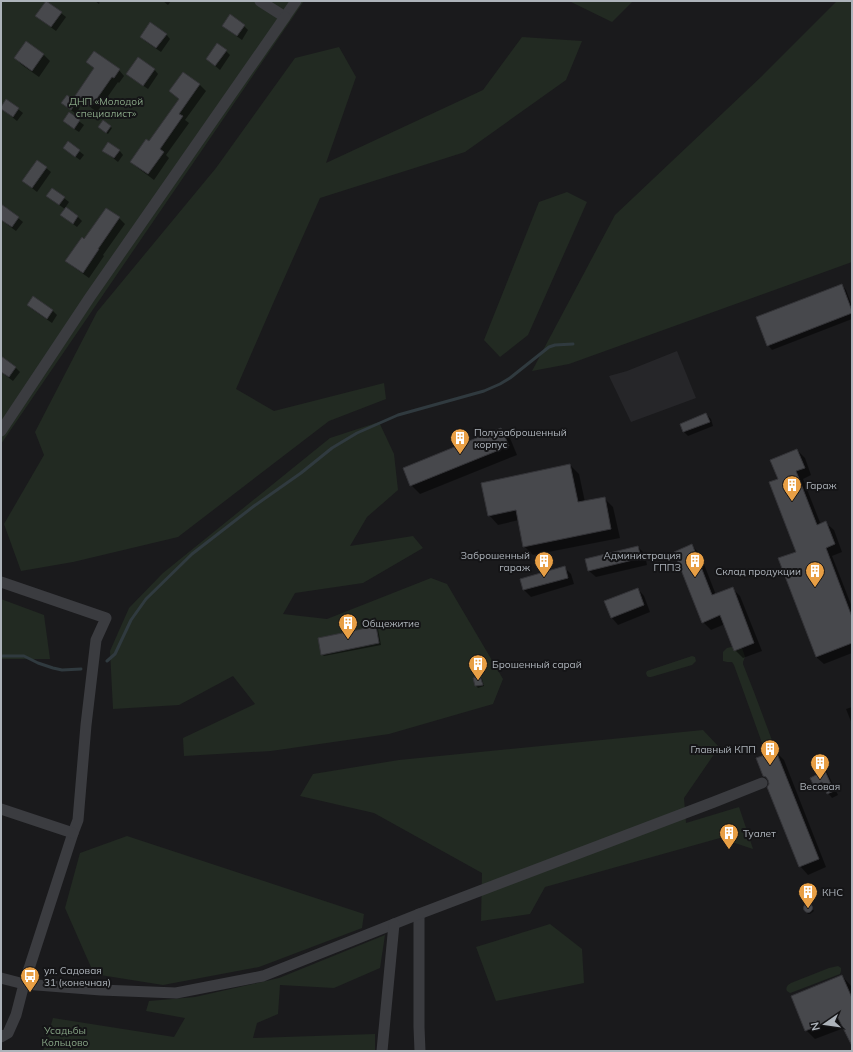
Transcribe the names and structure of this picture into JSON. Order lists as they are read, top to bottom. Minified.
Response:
{"parks":["ДНП «Молодой специалист»","Усадьбы Кольцово"],"places":{"building":["Полузаброшенный корпус","Гараж","Заброшенный гараж","Администрация ГППЗ","Склад продукции","Общежитие","Брошенный сарай","Главный КПП","Весовая","Туалет","КНС"],"bus stop":["ул. Садовая 31 (конечная)"]},"north":"left"}
